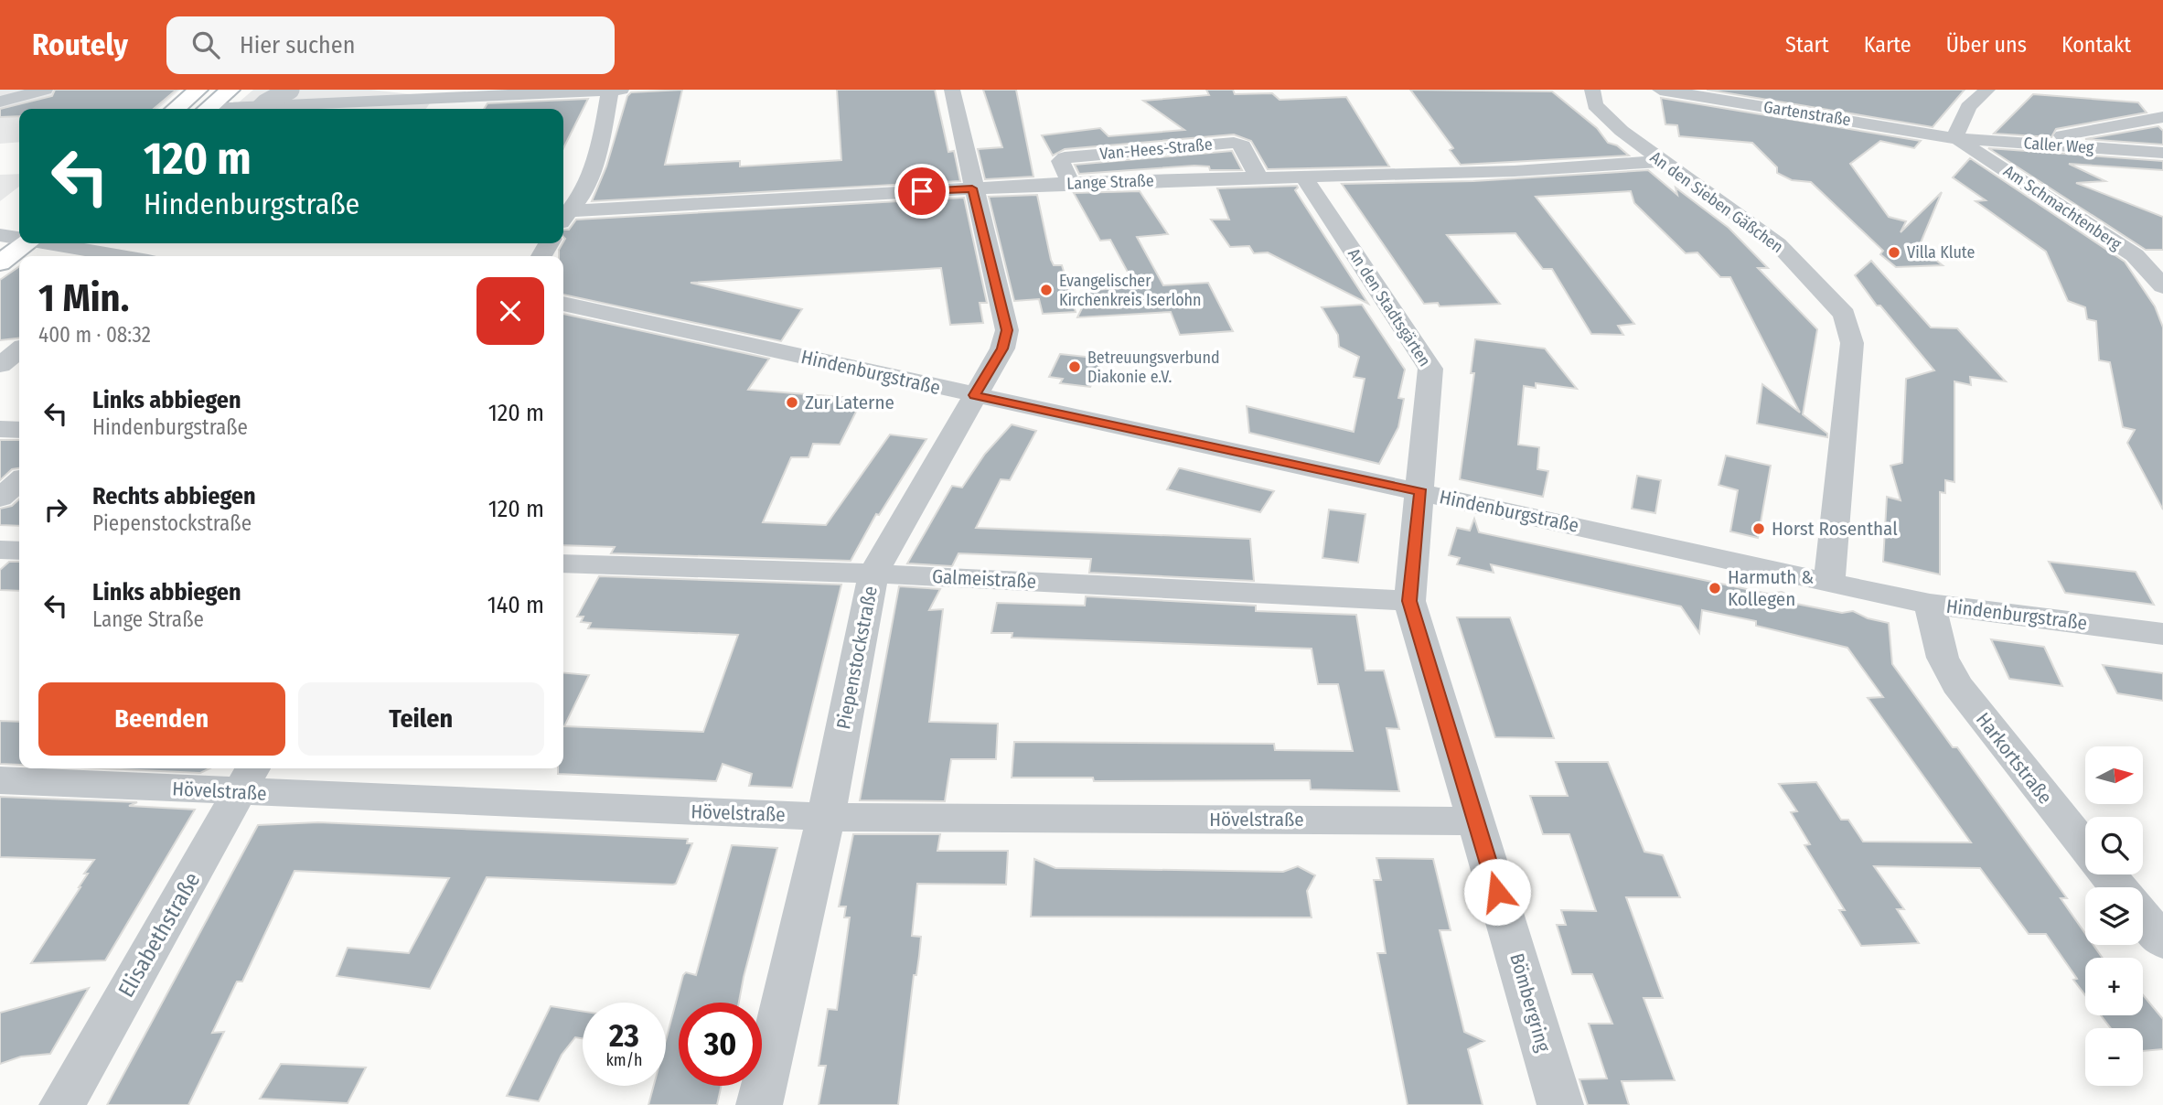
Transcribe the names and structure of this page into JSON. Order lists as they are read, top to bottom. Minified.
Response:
{"streets":{"street":["Gartenstraße","Caller Weg","Van-Hees-Straße","Lange Straße","An den Sieben Gäßchen","Am Schmachtenberg","An den Stadtsgärten","Hindenburgstraße","Galmeistraße","Piepenstockstraße","Harkortstraße","Hövelstraße","Elisabethstraße","Bömbergring"]},"crossings":[["Gartenstraße","Caller Weg"],["Gartenstraße","Am Schmachtenberg"],["Caller Weg","Am Schmachtenberg"],["Van-Hees-Straße","Lange Straße"],["Lange Straße","An den Sieben Gäßchen"],["Lange Straße","An den Stadtsgärten"],["Lange Straße","Piepenstockstraße"],["An den Sieben Gäßchen","Hindenburgstraße"],["An den Stadtsgärten","Hindenburgstraße"],["An den Stadtsgärten","Bömbergring"],["Hindenburgstraße","Piepenstockstraße"],["Hindenburgstraße","Harkortstraße"],["Hindenburgstraße","Bömbergring"],["Galmeistraße","Piepenstockstraße"],["Galmeistraße","Bömbergring"],["Piepenstockstraße","Hövelstraße"],["Hövelstraße","Elisabethstraße"],["Hövelstraße","Bömbergring"]],"places":["Villa Klute","Evangelischer Kirchenkreis Iserlohn","Betreuungsverbund Diakonie e.V.","Zur Laterne","Horst Rosenthal","Harmuth & Kollegen"],"north":"right","page":{"header":"Routely","search":"Hier suchen","nav":["Start","Karte","Über uns","Kontakt"],"turn":["120 m","Hindenburgstraße"],"heading":["1 Min.","400 m · 08:32"],"list":[{"name":"Links abbiegen","note":"Hindenburgstraße","value":"120 m"},{"name":"Rechts abbiegen","note":"Piepenstockstraße","value":"120 m"},{"name":"Links abbiegen","note":"Lange Straße","value":"140 m"}],"buttons":["Beenden","Teilen"],"map_buttons":["+","−"],"speed":"23 km/h","limit":"30"}}
